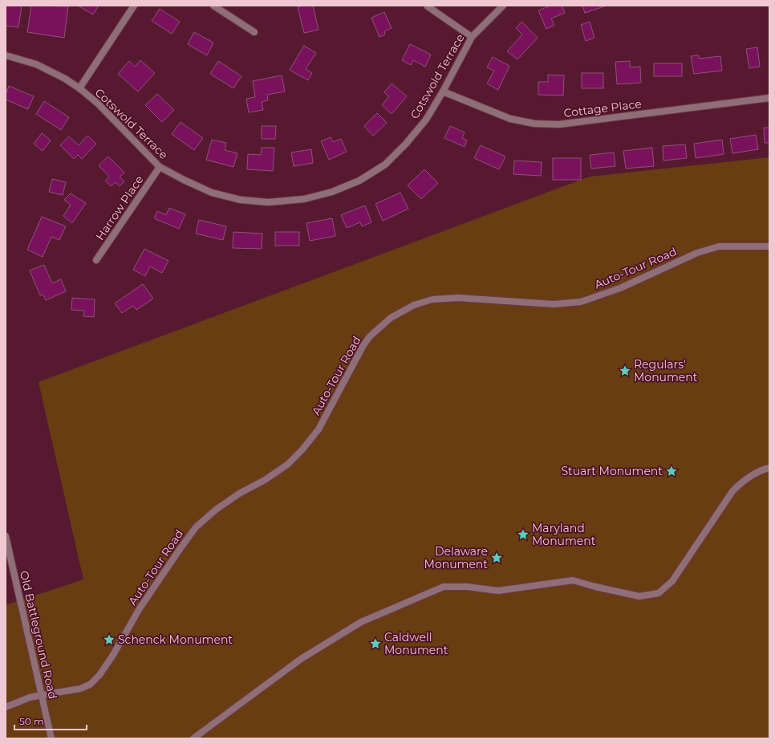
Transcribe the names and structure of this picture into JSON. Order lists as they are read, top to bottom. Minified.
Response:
{"streets":{"street":["Cotswold Terrace","Cottage Place","Harrow Place","Auto-Tour Road","Old Battleground Road"]},"crossings":[["Cotswold Terrace","Cottage Place"],["Cotswold Terrace","Harrow Place"],["Auto-Tour Road","Old Battleground Road"]],"places":{"place":["Regulars' Monument","Stuart Monument","Maryland Monument","Delaware Monument","Schenck Monument","Caldwell Monument"]},"scale_bar":"50 m"}
